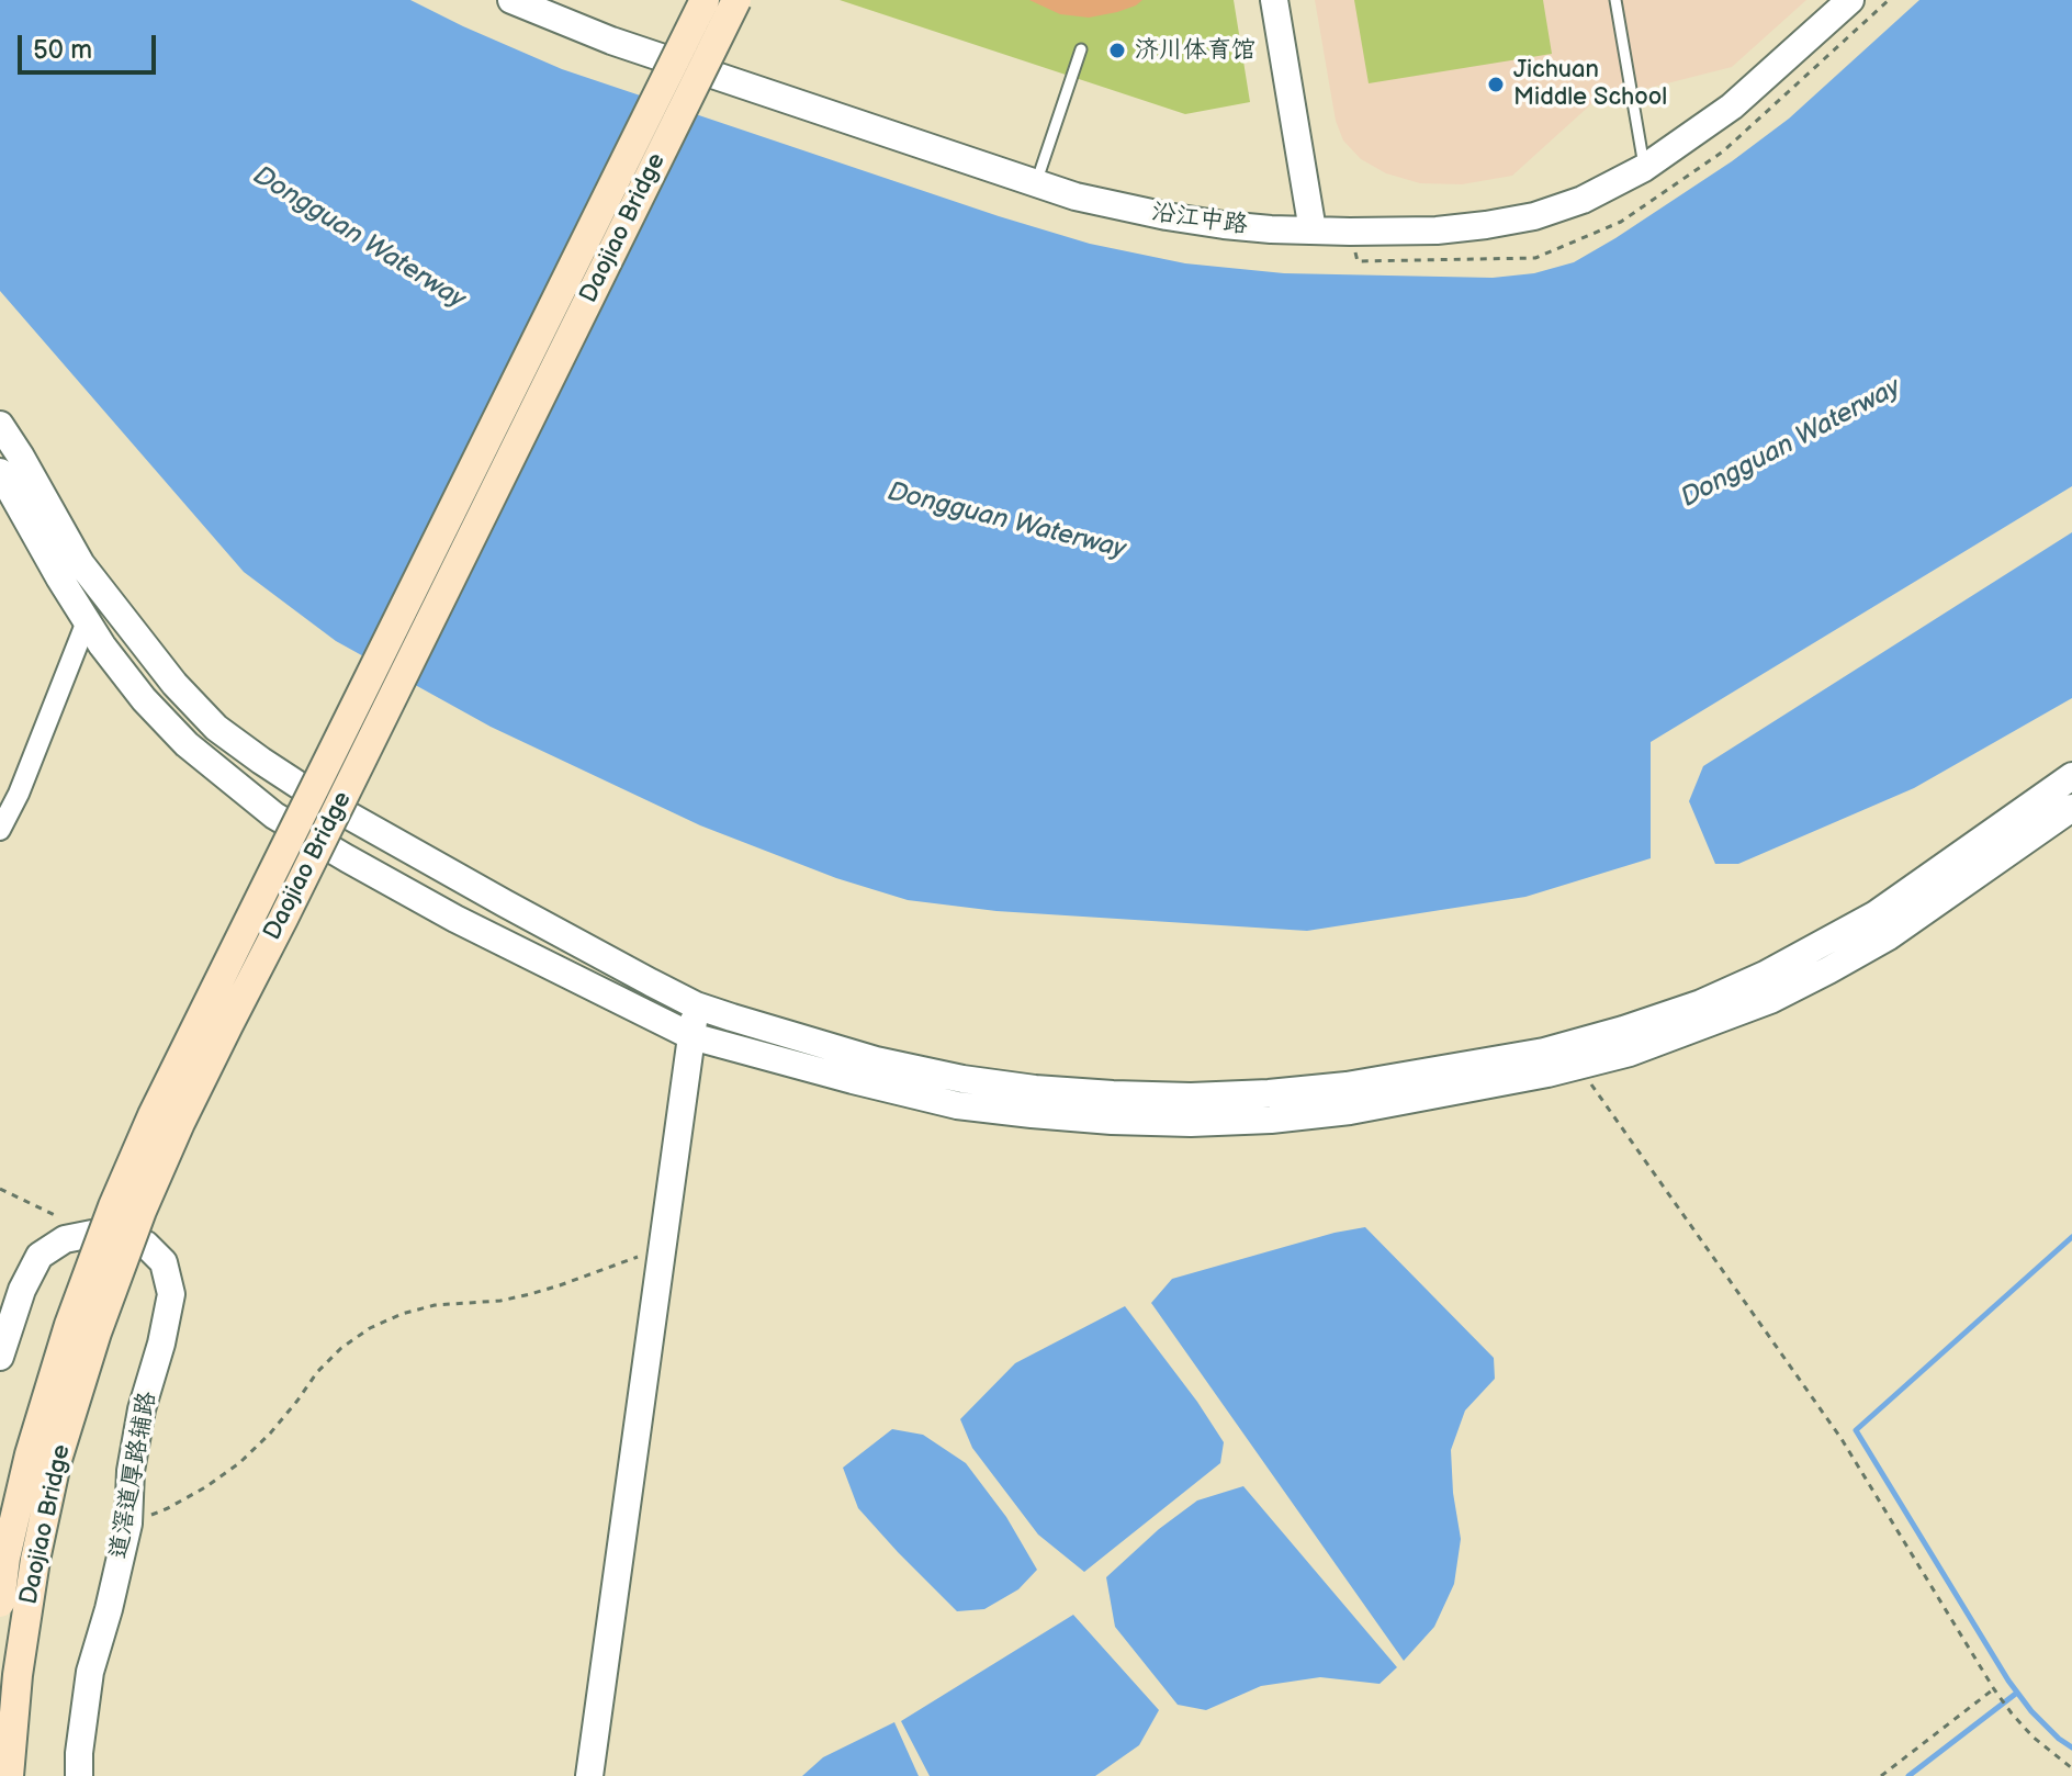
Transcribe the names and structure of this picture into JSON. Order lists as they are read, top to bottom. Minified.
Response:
{"streets":{"main road":["Daojiao Bridge"],"street":["沿江中路","道滘道厚路辅路"]},"water":["Dongguan Waterway"],"places":["济川体育馆","Jichuan Middle School"],"scale_bar":"50 m"}
